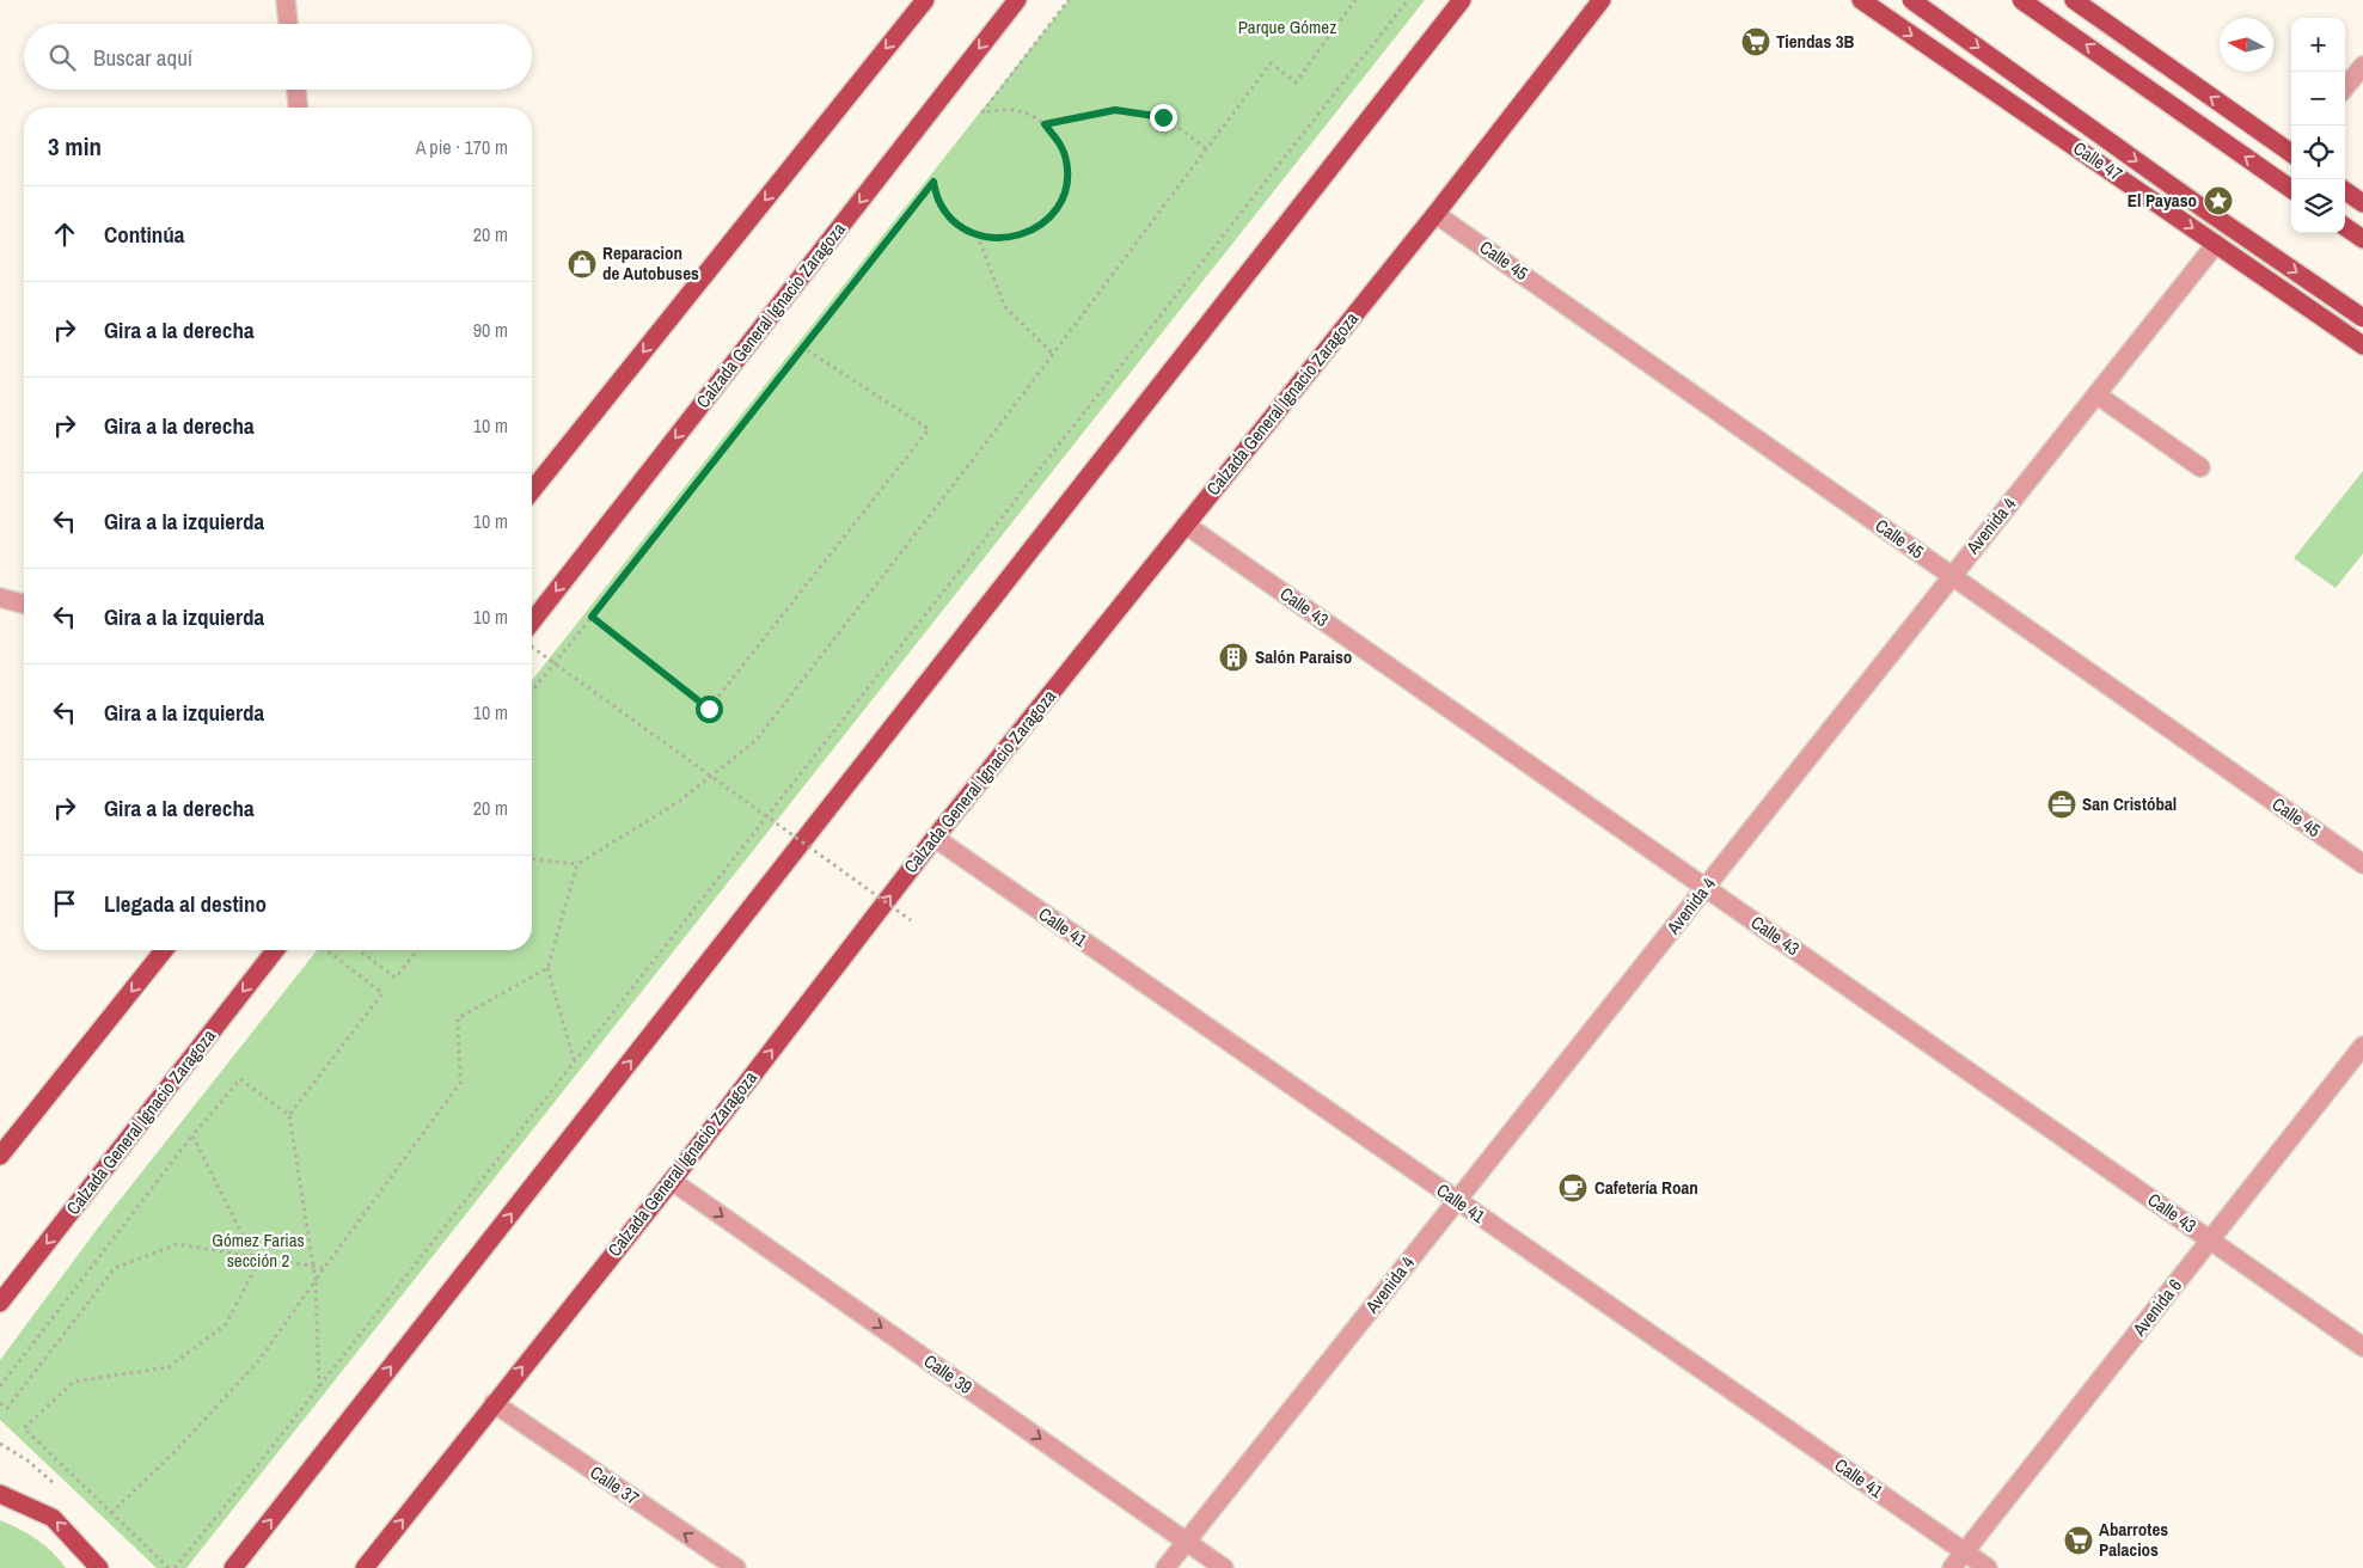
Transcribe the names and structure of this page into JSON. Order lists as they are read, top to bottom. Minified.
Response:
{"streets":{"main road":["Calle 47","Calzada General Ignacio Zaragoza"],"street":["Calle 45","Avenida 4","Calle 43","Calle 41","Avenida 6","Calle 39","Calle 37"]},"crossings":[["Calle 47","Avenida 4"],["Calle 45","Calzada General Ignacio Zaragoza"],["Calle 45","Avenida 4"],["Calzada General Ignacio Zaragoza","Calle 43"],["Calzada General Ignacio Zaragoza","Calle 41"],["Calzada General Ignacio Zaragoza","Calle 39"],["Calzada General Ignacio Zaragoza","Calle 37"],["Avenida 4","Calle 43"],["Avenida 4","Calle 41"],["Avenida 4","Calle 39"],["Calle 43","Avenida 6"],["Calle 41","Avenida 6"]],"one_way":["Calle 39","Calle 37"],"parks":["Parque Gómez","Gómez Farias sección 2"],"places":{"supermarket":["Tiendas 3B","Abarrotes Palacios"],"place":["El Payaso"],"shop":["Reparacion de Autobuses"],"building":["Salón Paraiso"],"office":["San Cristóbal"],"cafe":["Cafetería Roan"]},"north":"left","page":{"map_buttons":["+","−"],"search":"Buscar aquí","heading":["3 min","A pie · 170 m"],"list":[["Continúa","20 m"],["Gira a la derecha","90 m"],["Gira a la derecha","10 m"],["Gira a la izquierda","10 m"],["Gira a la izquierda","10 m"],["Gira a la izquierda","10 m"],["Gira a la derecha","20 m"],"Llegada al destino"]}}
